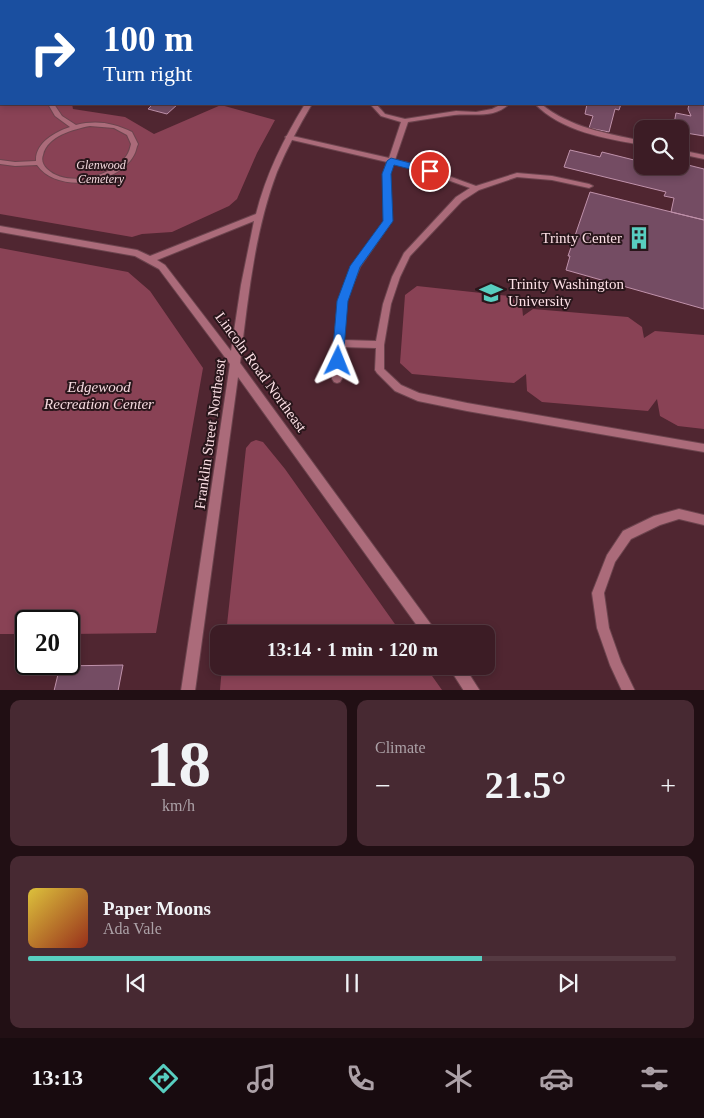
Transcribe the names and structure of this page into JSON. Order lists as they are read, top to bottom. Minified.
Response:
{"streets":{"street":["Lincoln Road Northeast","Franklin Street Northeast"]},"crossings":[["Lincoln Road Northeast","Franklin Street Northeast"]],"parks":["Glenwood Cemetery","Edgewood Recreation Center"],"places":{"building":["Trinty Center"],"school or university":["Trinity Washington University"]},"page":{"turn":["100 m","Turn right"],"limit":"20","trip":"13:14 · 1 min · 120 m","tile":[["18","km/h"],"Climate"],"heat":["−","21.5°","+"],"song":["Paper Moons","Ada Vale"],"tabs":"13:13"}}
